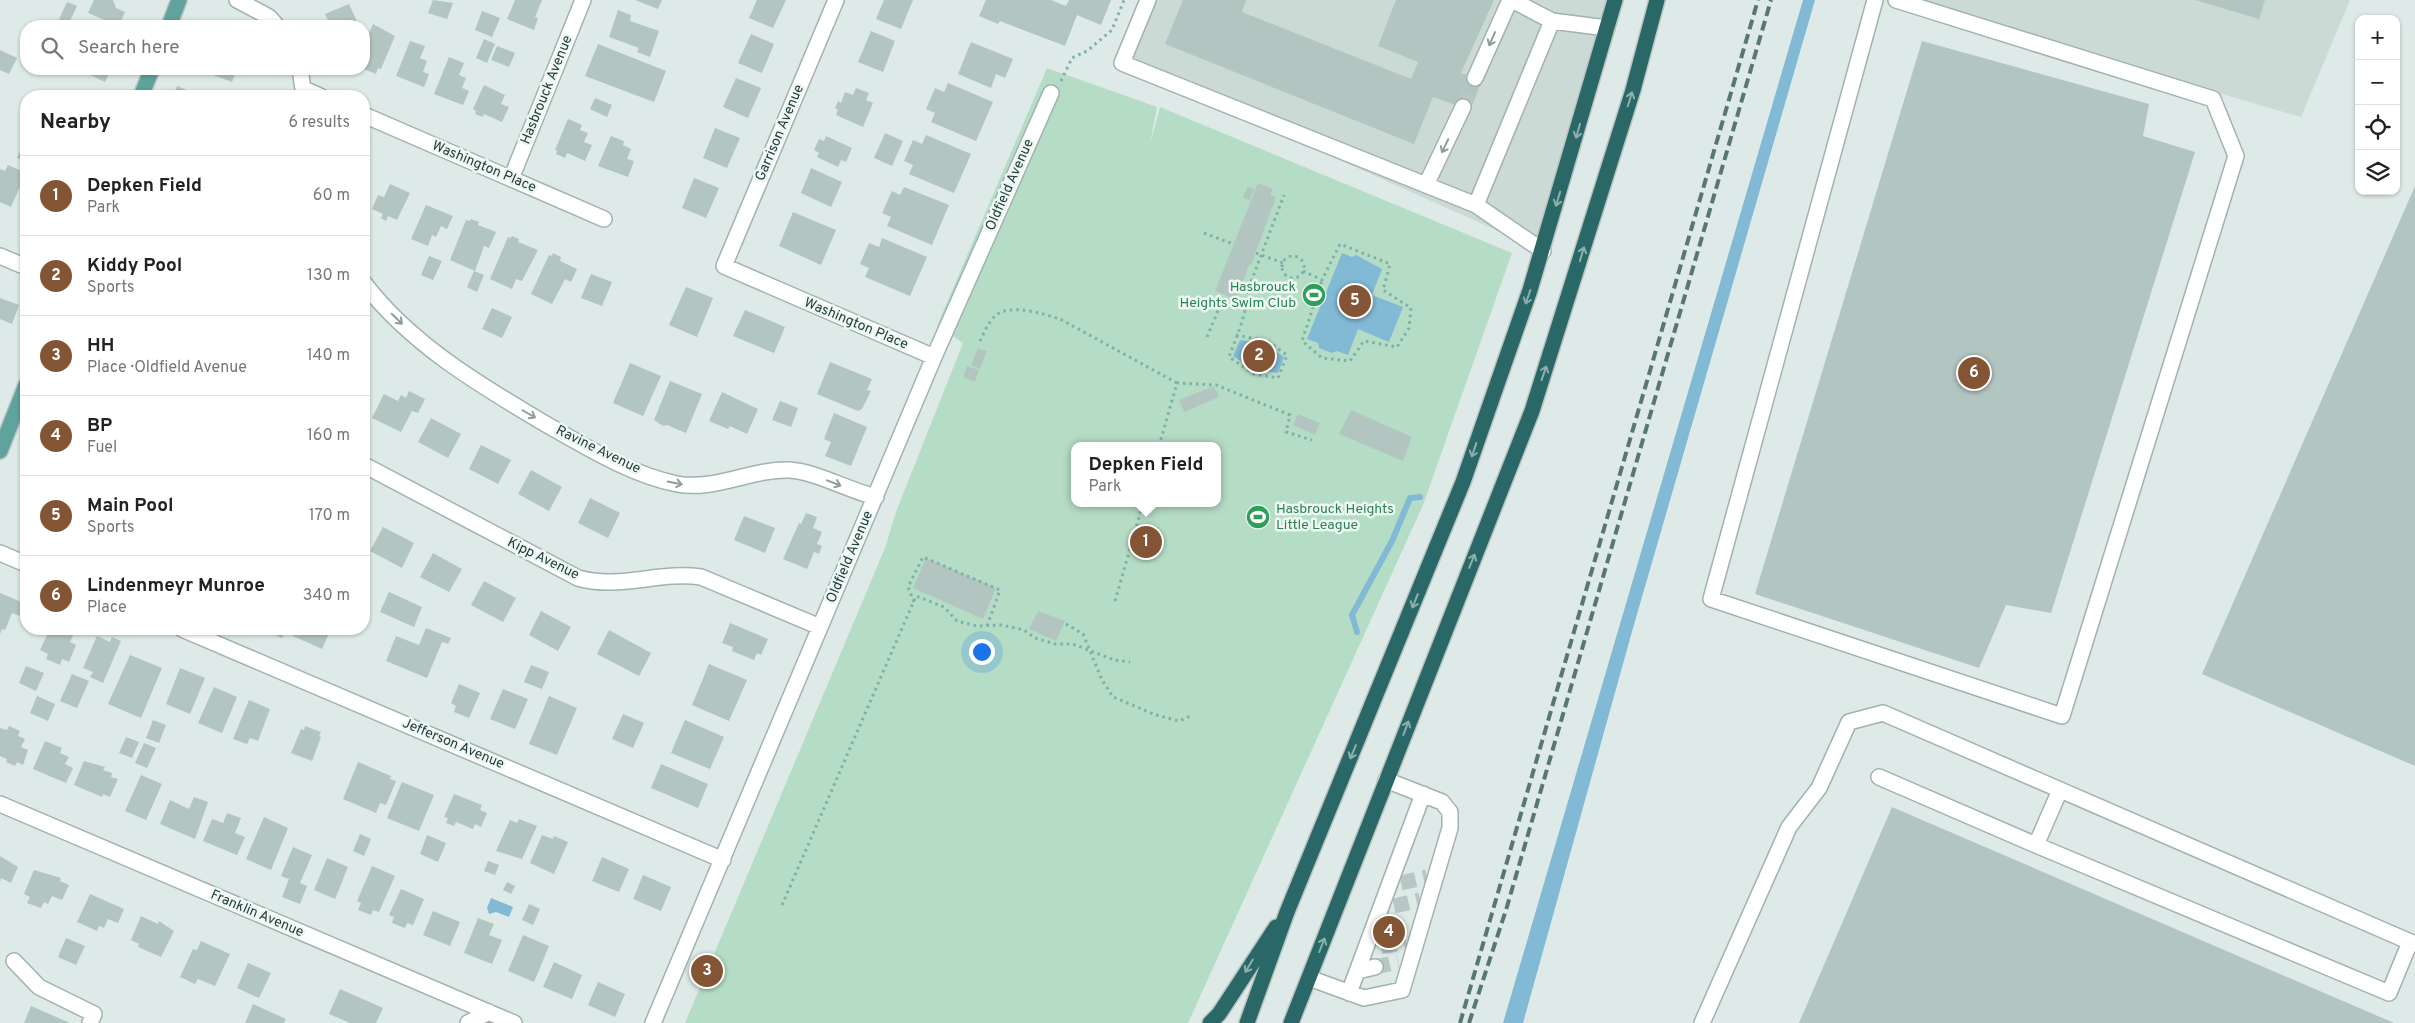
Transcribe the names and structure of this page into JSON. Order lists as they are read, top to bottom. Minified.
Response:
{"streets":{"street":["Hasbrouck Avenue","Garrison Avenue","Washington Place","Oldfield Avenue","Ravine Avenue","Kipp Avenue","Jefferson Avenue","Franklin Avenue"]},"crossings":[["Hasbrouck Avenue","Washington Place"],["Garrison Avenue","Washington Place"],["Washington Place","Oldfield Avenue"],["Oldfield Avenue","Ravine Avenue"],["Oldfield Avenue","Kipp Avenue"],["Oldfield Avenue","Jefferson Avenue"]],"one_way":["Ravine Avenue"],"places":{"sports":["Hasbrouck Heights Swim Club","Hasbrouck Heights Little League"]},"page":{"map_buttons":["+","−"],"search":"Search here","heading":["Nearby","6 results"],"list":[{"mark":"1","name":"Depken Field","note":"Park","value":"60 m"},{"mark":"2","name":"Kiddy Pool","note":"Sports","value":"130 m"},{"mark":"3","name":"HH","note":"Place · Oldfield Avenue","value":"140 m"},{"mark":"4","name":"BP","note":"Fuel","value":"160 m"},{"mark":"5","name":"Main Pool","note":"Sports","value":"170 m"},{"mark":"6","name":"Lindenmeyr Munroe","note":"Place","value":"340 m"}],"pins":["5","2","6","1","4","3"],"popup":["Depken Field","Park"]}}
